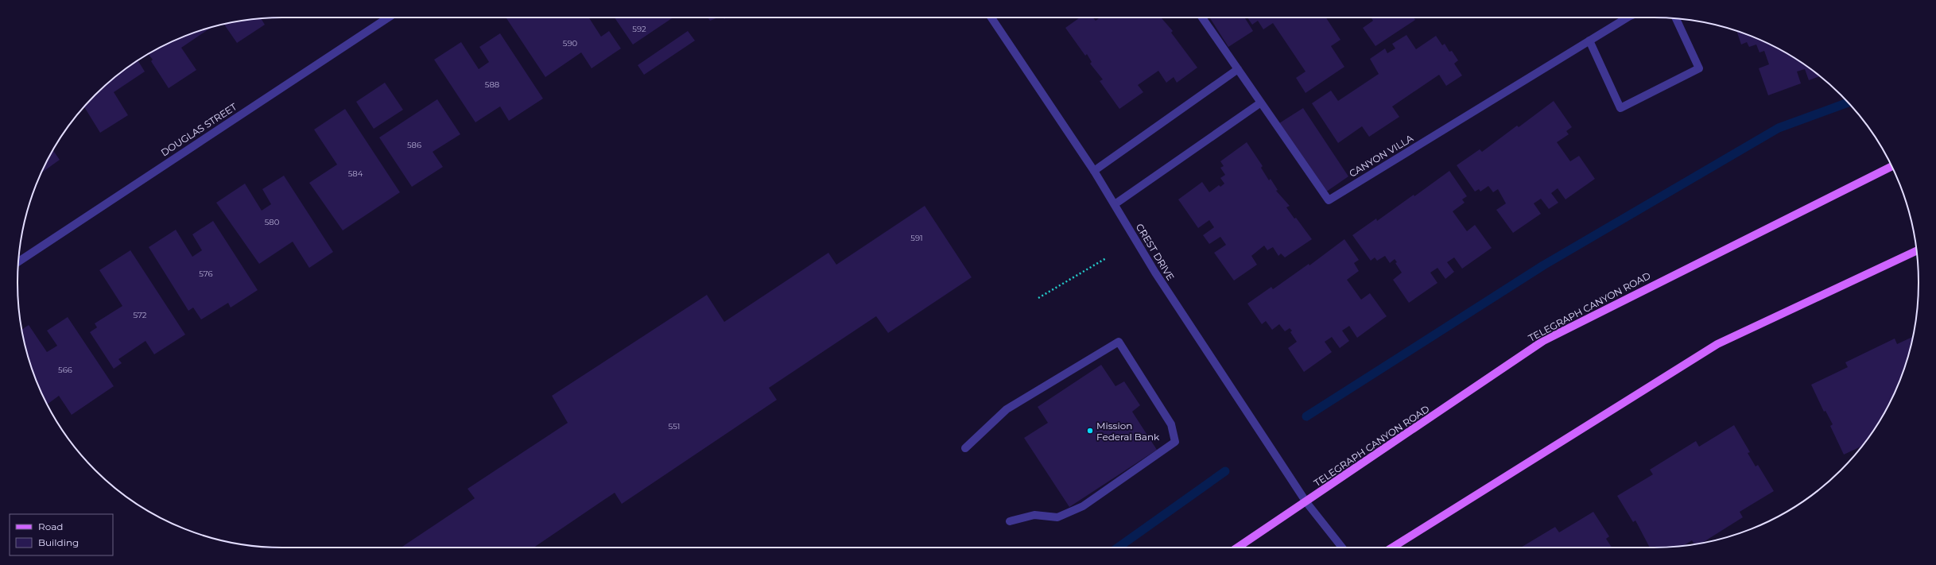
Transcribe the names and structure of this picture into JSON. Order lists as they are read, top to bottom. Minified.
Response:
{"streets":{"main road":["TELEGRAPH CANYON ROAD"],"street":["DOUGLAS STREET","CANYON VILLA","CREST DRIVE"]},"crossings":[["CREST DRIVE","TELEGRAPH CANYON ROAD"]],"places":["Mission Federal Bank"],"house_numbers":["592","590","588","586","584","580","591","576","572","566","551"],"legend":["Road","Building"]}
